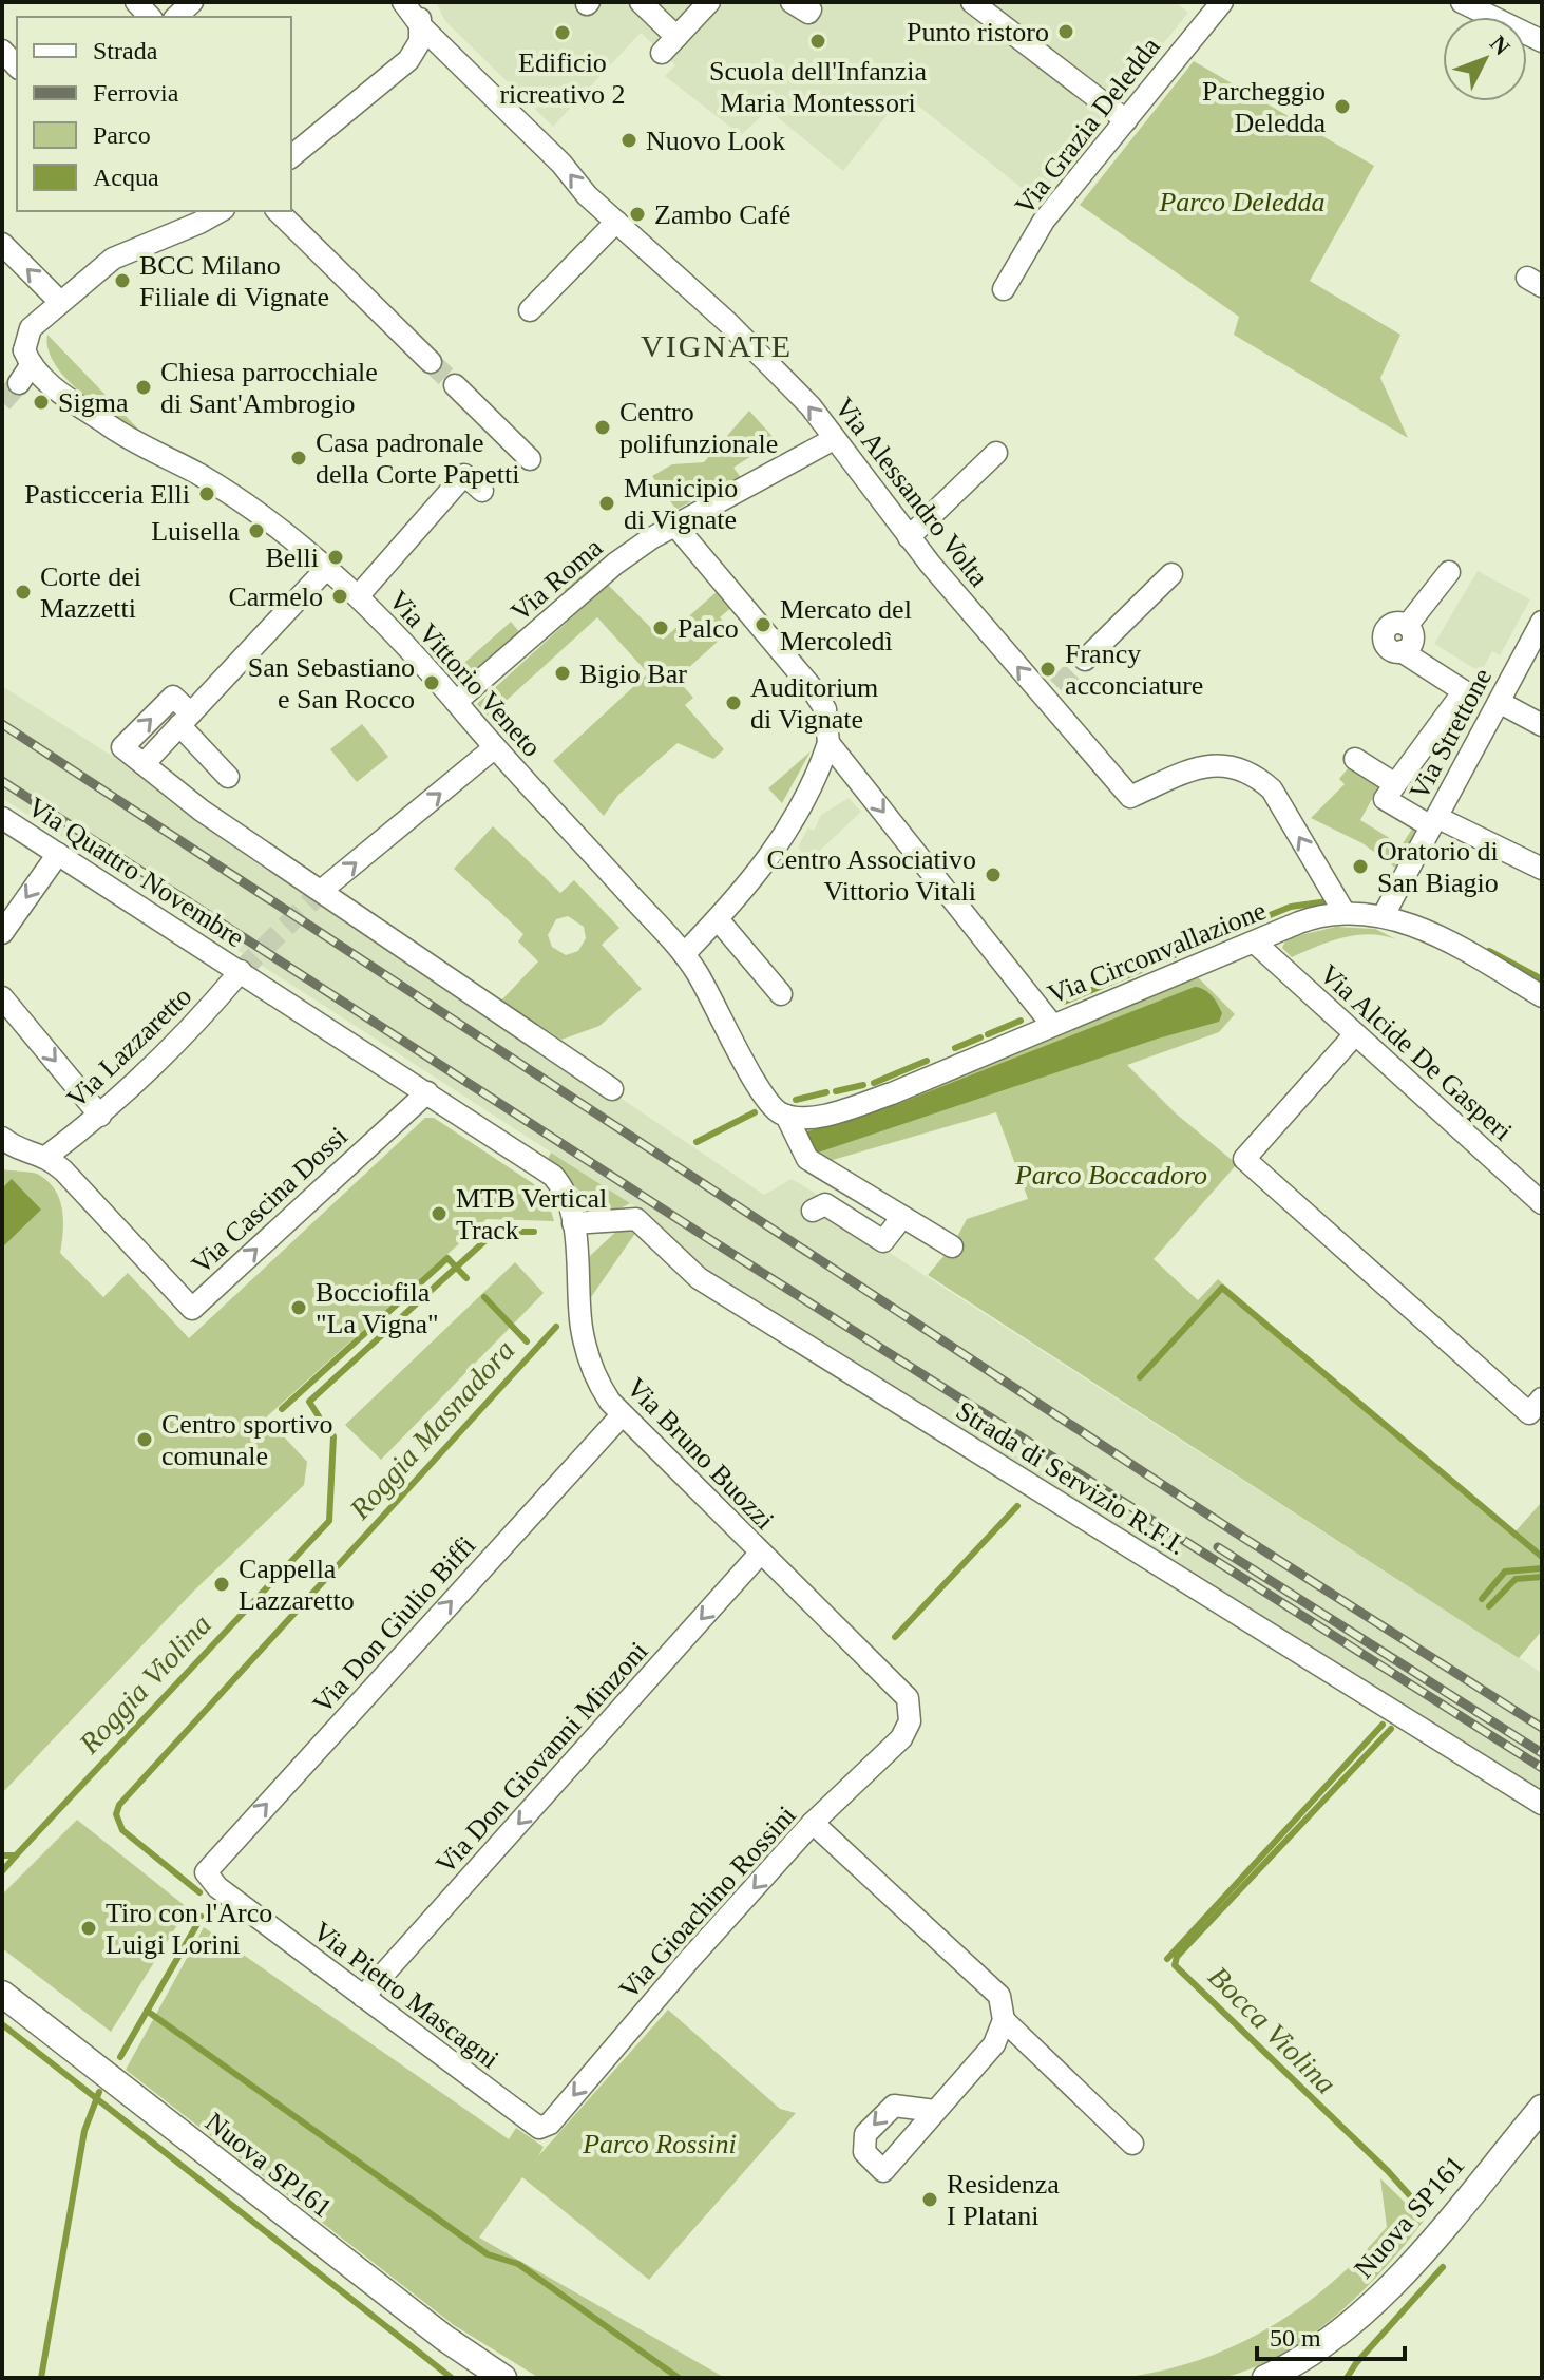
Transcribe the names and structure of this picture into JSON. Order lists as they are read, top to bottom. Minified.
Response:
{"streets":{"main road":["Nuova SP161"],"street":["Via Grazia Deledda","Via Alessandro Volta","Via Roma","Via Vittorio Veneto","Via Strettone","Via Quattro Novembre","Via Circonvallazione","Via Lazzaretto","Via Alcide De Gasperi","Via Cascina Dossi","Via Bruno Buozzi","Strada di Servizio R.F.I.","Via Don Giulio Biffi","Via Don Giovanni Minzoni","Via Gioachino Rossini","Via Pietro Mascagni"]},"crossings":[["Via Alessandro Volta","Via Roma"],["Via Alessandro Volta","Via Circonvallazione"],["Via Roma","Via Vittorio Veneto"],["Via Vittorio Veneto","Via Circonvallazione"],["Via Strettone","Via Circonvallazione"],["Via Quattro Novembre","Via Lazzaretto"],["Via Quattro Novembre","Via Cascina Dossi"],["Via Quattro Novembre","Via Bruno Buozzi"],["Via Circonvallazione","Via Alcide De Gasperi"],["Via Lazzaretto","Via Cascina Dossi"],["Via Cascina Dossi","Via Bruno Buozzi"],["Via Bruno Buozzi","Strada di Servizio R.F.I."],["Via Bruno Buozzi","Via Don Giulio Biffi"],["Via Bruno Buozzi","Via Don Giovanni Minzoni"],["Via Bruno Buozzi","Via Gioachino Rossini"],["Via Don Giulio Biffi","Via Pietro Mascagni"],["Via Don Giovanni Minzoni","Via Pietro Mascagni"],["Via Gioachino Rossini","Via Pietro Mascagni"]],"one_way":["Via Alessandro Volta","Via Don Giulio Biffi","Via Don Giovanni Minzoni","Via Gioachino Rossini"],"districts":["VIGNATE"],"water":["Roggia Masnadora","Roggia Violina","Bocca Violina"],"parks":["Parco Deledda","Parco Boccadoro","Parco Rossini"],"places":["Punto ristoro","Edificio ricreativo 2","Scuola dell'Infanzia Maria Montessori","Parcheggio Deledda","Nuovo Look","Zambo Café","BCC Milano Filiale di Vignate","Chiesa parrocchiale di Sant'Ambrogio","Sigma","Centro polifunzionale","Casa padronale della Corte Papetti","Pasticceria Elli","Municipio di Vignate","Luisella","Belli","Corte dei Mazzetti","Carmelo","Mercato del Mercoledì","Palco","Francy acconciature","Bigio Bar","San Sebastiano e San Rocco","Auditorium di Vignate","Oratorio di San Biagio","Centro Associativo Vittorio Vitali","MTB Vertical Track","Bocciofila \"La Vigna\"","Centro sportivo comunale","Cappella Lazzaretto","Tiro con l'Arco Luigi Lorini","Residenza I Platani"],"legend":["Strada","Ferrovia","Parco","Acqua"],"scale_bar":"50 m","north":"top right"}
